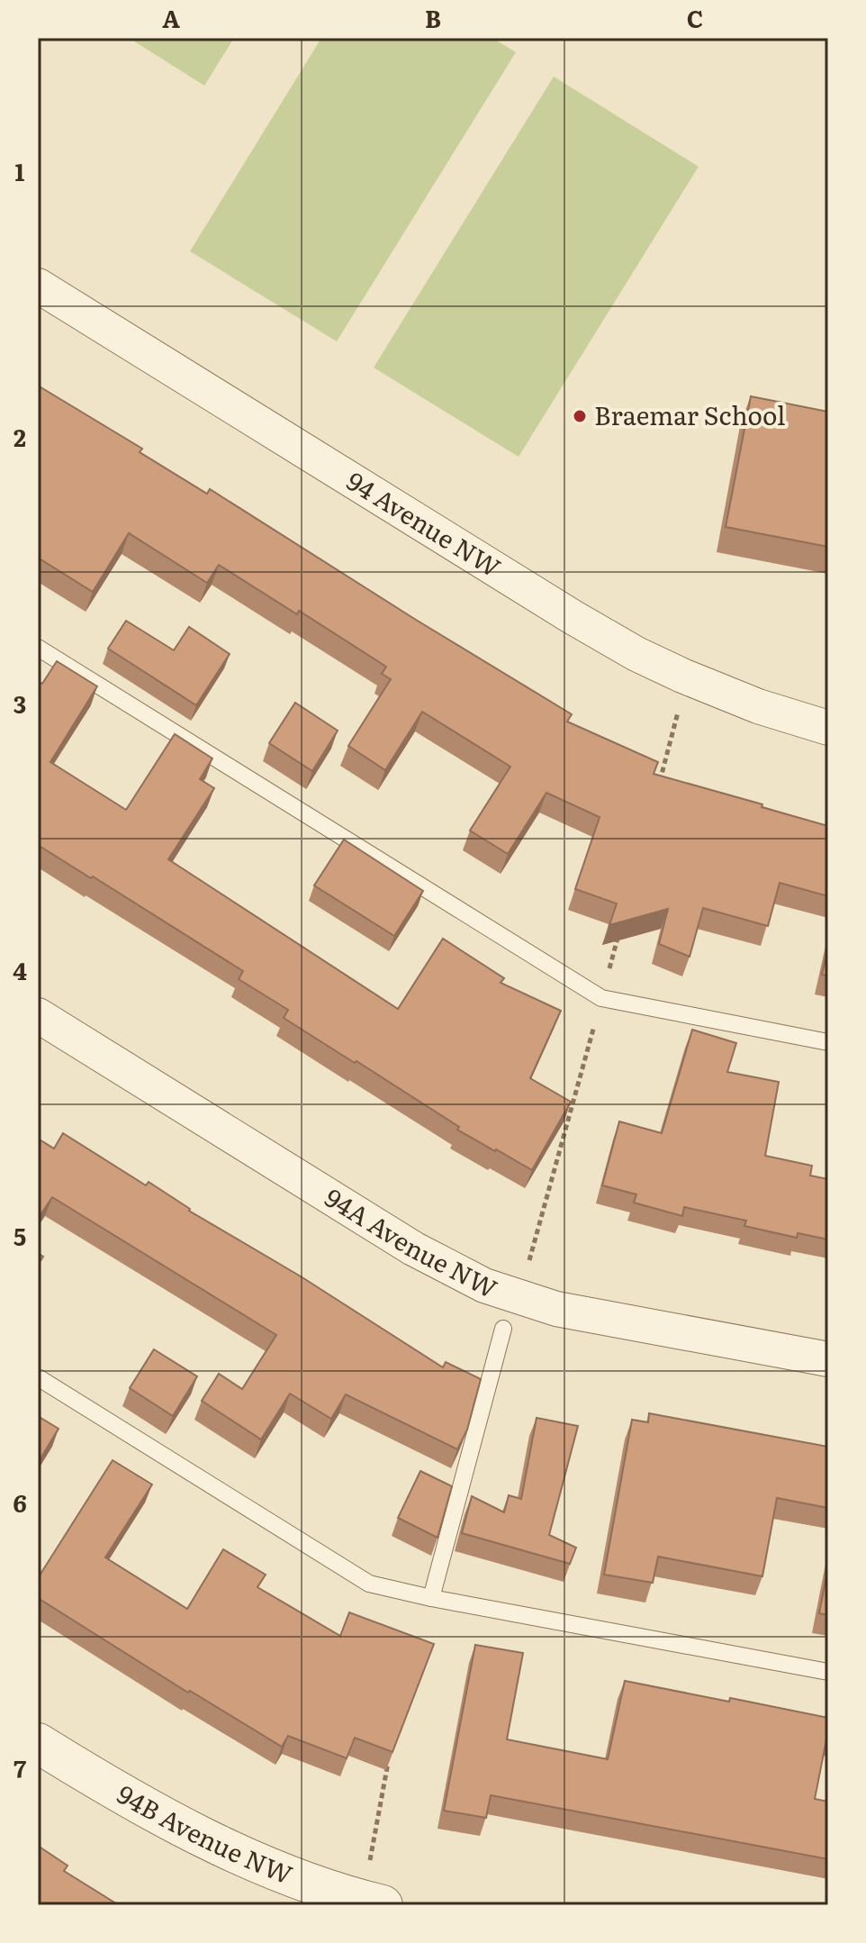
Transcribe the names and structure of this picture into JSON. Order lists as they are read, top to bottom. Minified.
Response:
{"streets":{"street":["94 Avenue NW","94A Avenue NW","94B Avenue NW"]},"places":["Braemar School"],"grid":{"columns":["A","B","C"],"rows":["1","2","3","4","5","6","7"]}}
